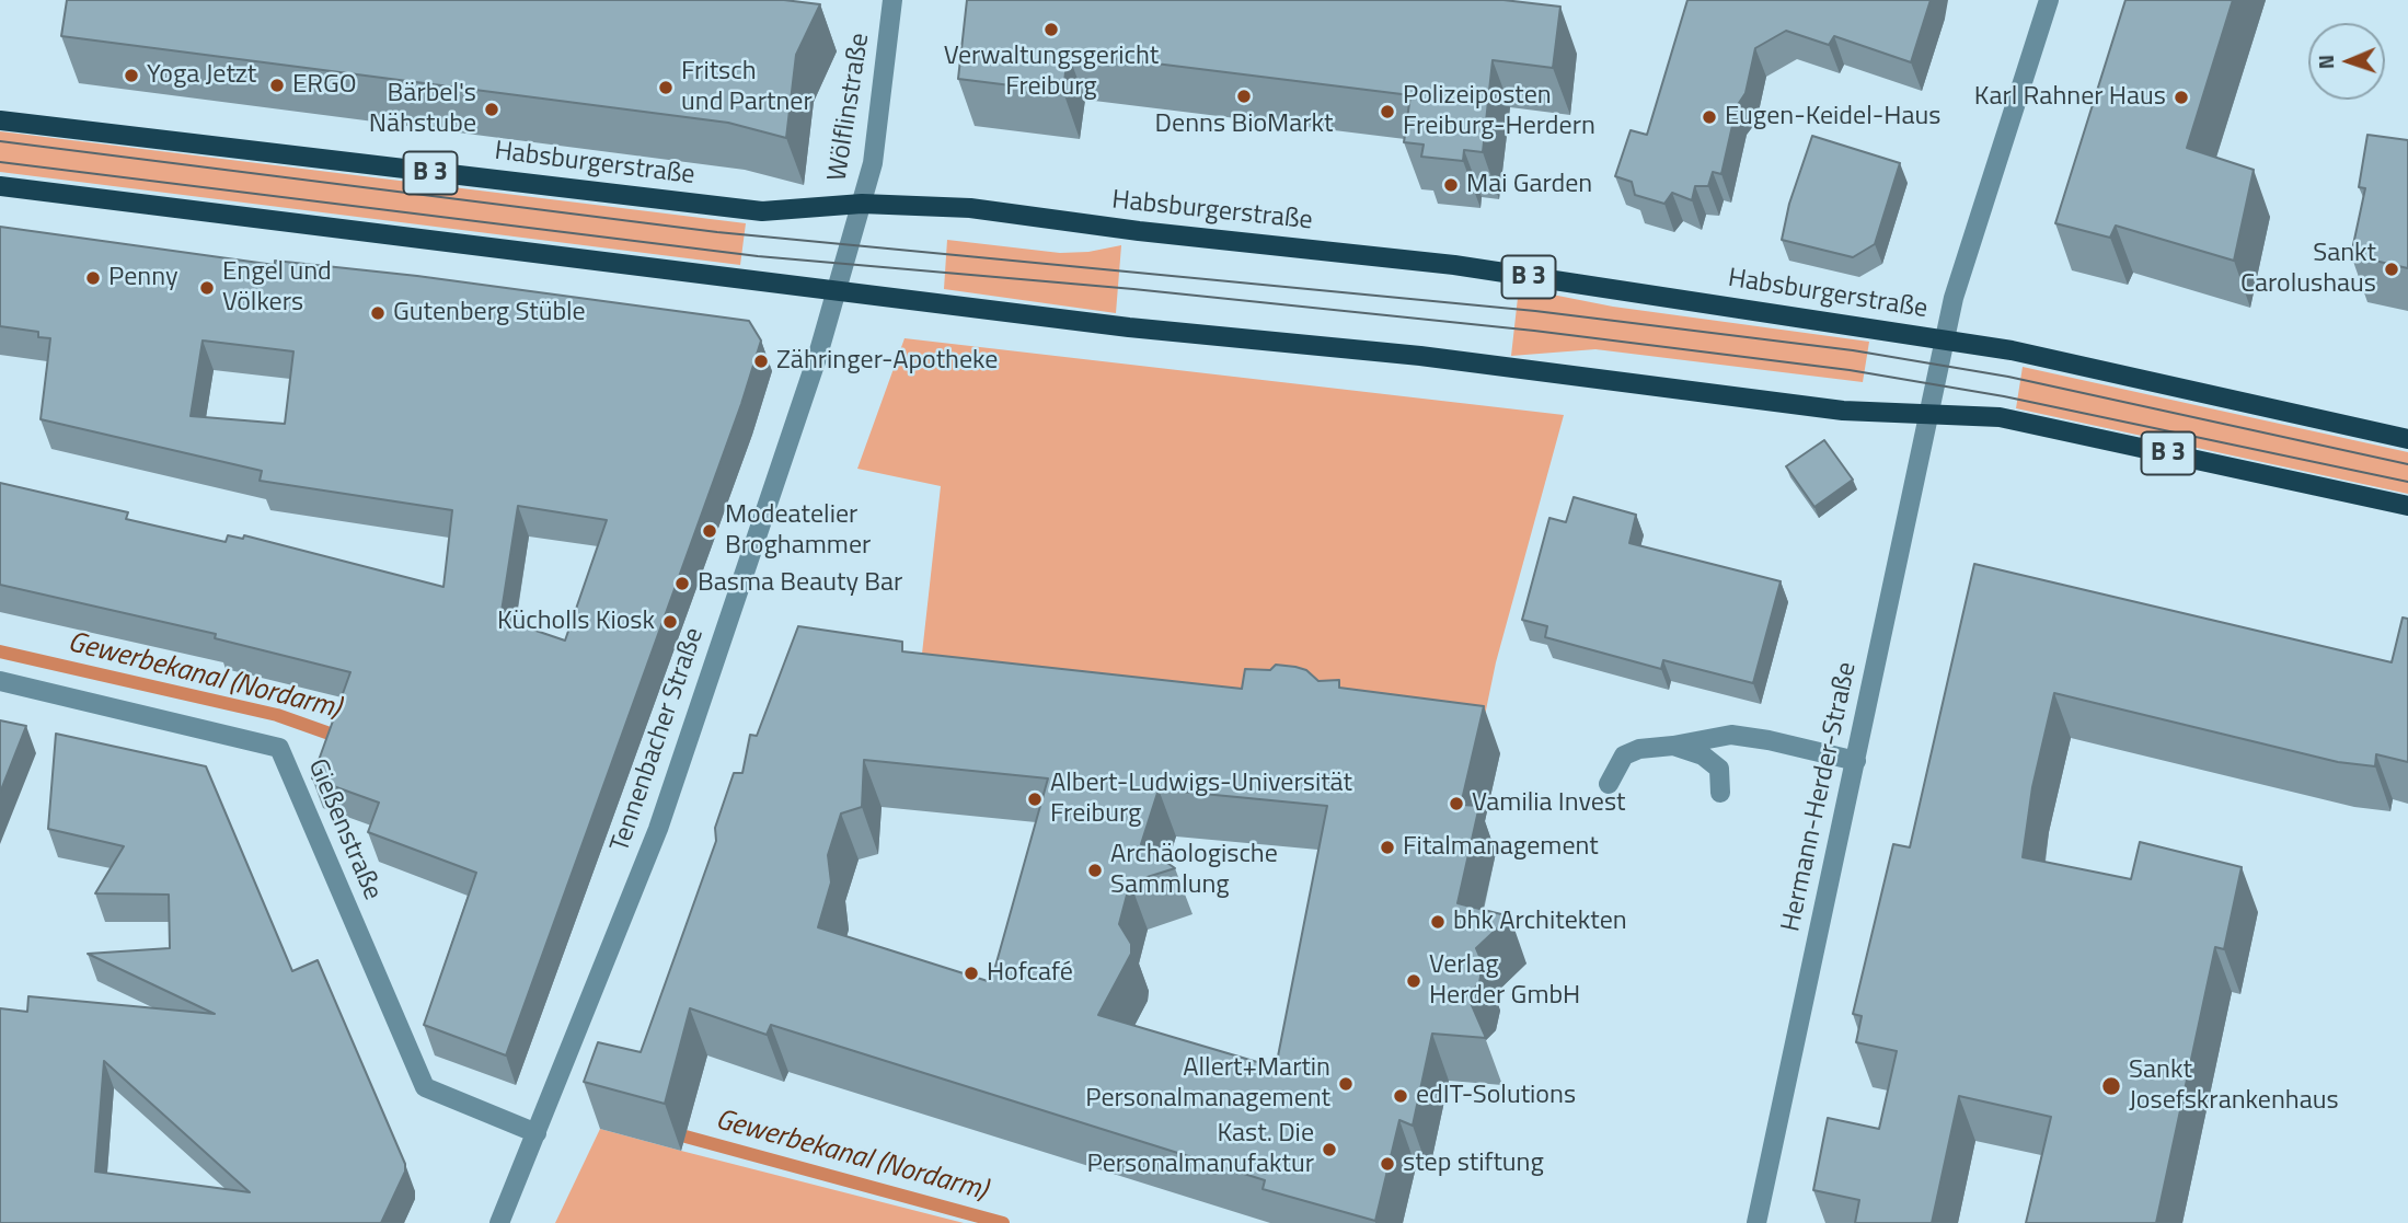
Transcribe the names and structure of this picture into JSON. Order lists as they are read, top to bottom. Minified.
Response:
{"streets":{"main road":["Habsburgerstraße","B 3"],"street":["Wölflinstraße","Tennenbacher Straße","Hermann-Herder-Straße","Gießenstraße"]},"crossings":[["Wölflinstraße","Habsburgerstraße"],["Wölflinstraße","Tennenbacher Straße"],["Habsburgerstraße","Hermann-Herder-Straße"],["B 3","Tennenbacher Straße"],["B 3","Hermann-Herder-Straße"],["Tennenbacher Straße","Gießenstraße"]],"water":["Gewerbekanal (Nordarm)"],"places":["Verwaltungsgericht Freiburg","Yoga Jetzt","ERGO","Fritsch und Partner","Denns BioMarkt","Karl Rahner Haus","Bärbel's Nähstube","Polizeiposten Freiburg-Herdern","Eugen-Keidel-Haus","Mai Garden","Sankt Carolushaus","Penny","Engel und Völkers","Gutenberg Stüble","Zähringer-Apotheke","Modeatelier Broghammer","Basma Beauty Bar","Kücholls Kiosk","Albert-Ludwigs-Universität Freiburg","Vamilia Invest","Fitalmanagement","Archäologische Sammlung","bhk Architekten","Hofcafé","Verlag Herder GmbH","Allert+Martin Personalmanagement","Sankt Josefskrankenhaus","edIT-Solutions","Kast. Die Personalmanufaktur","step stiftung"],"north":"left"}
